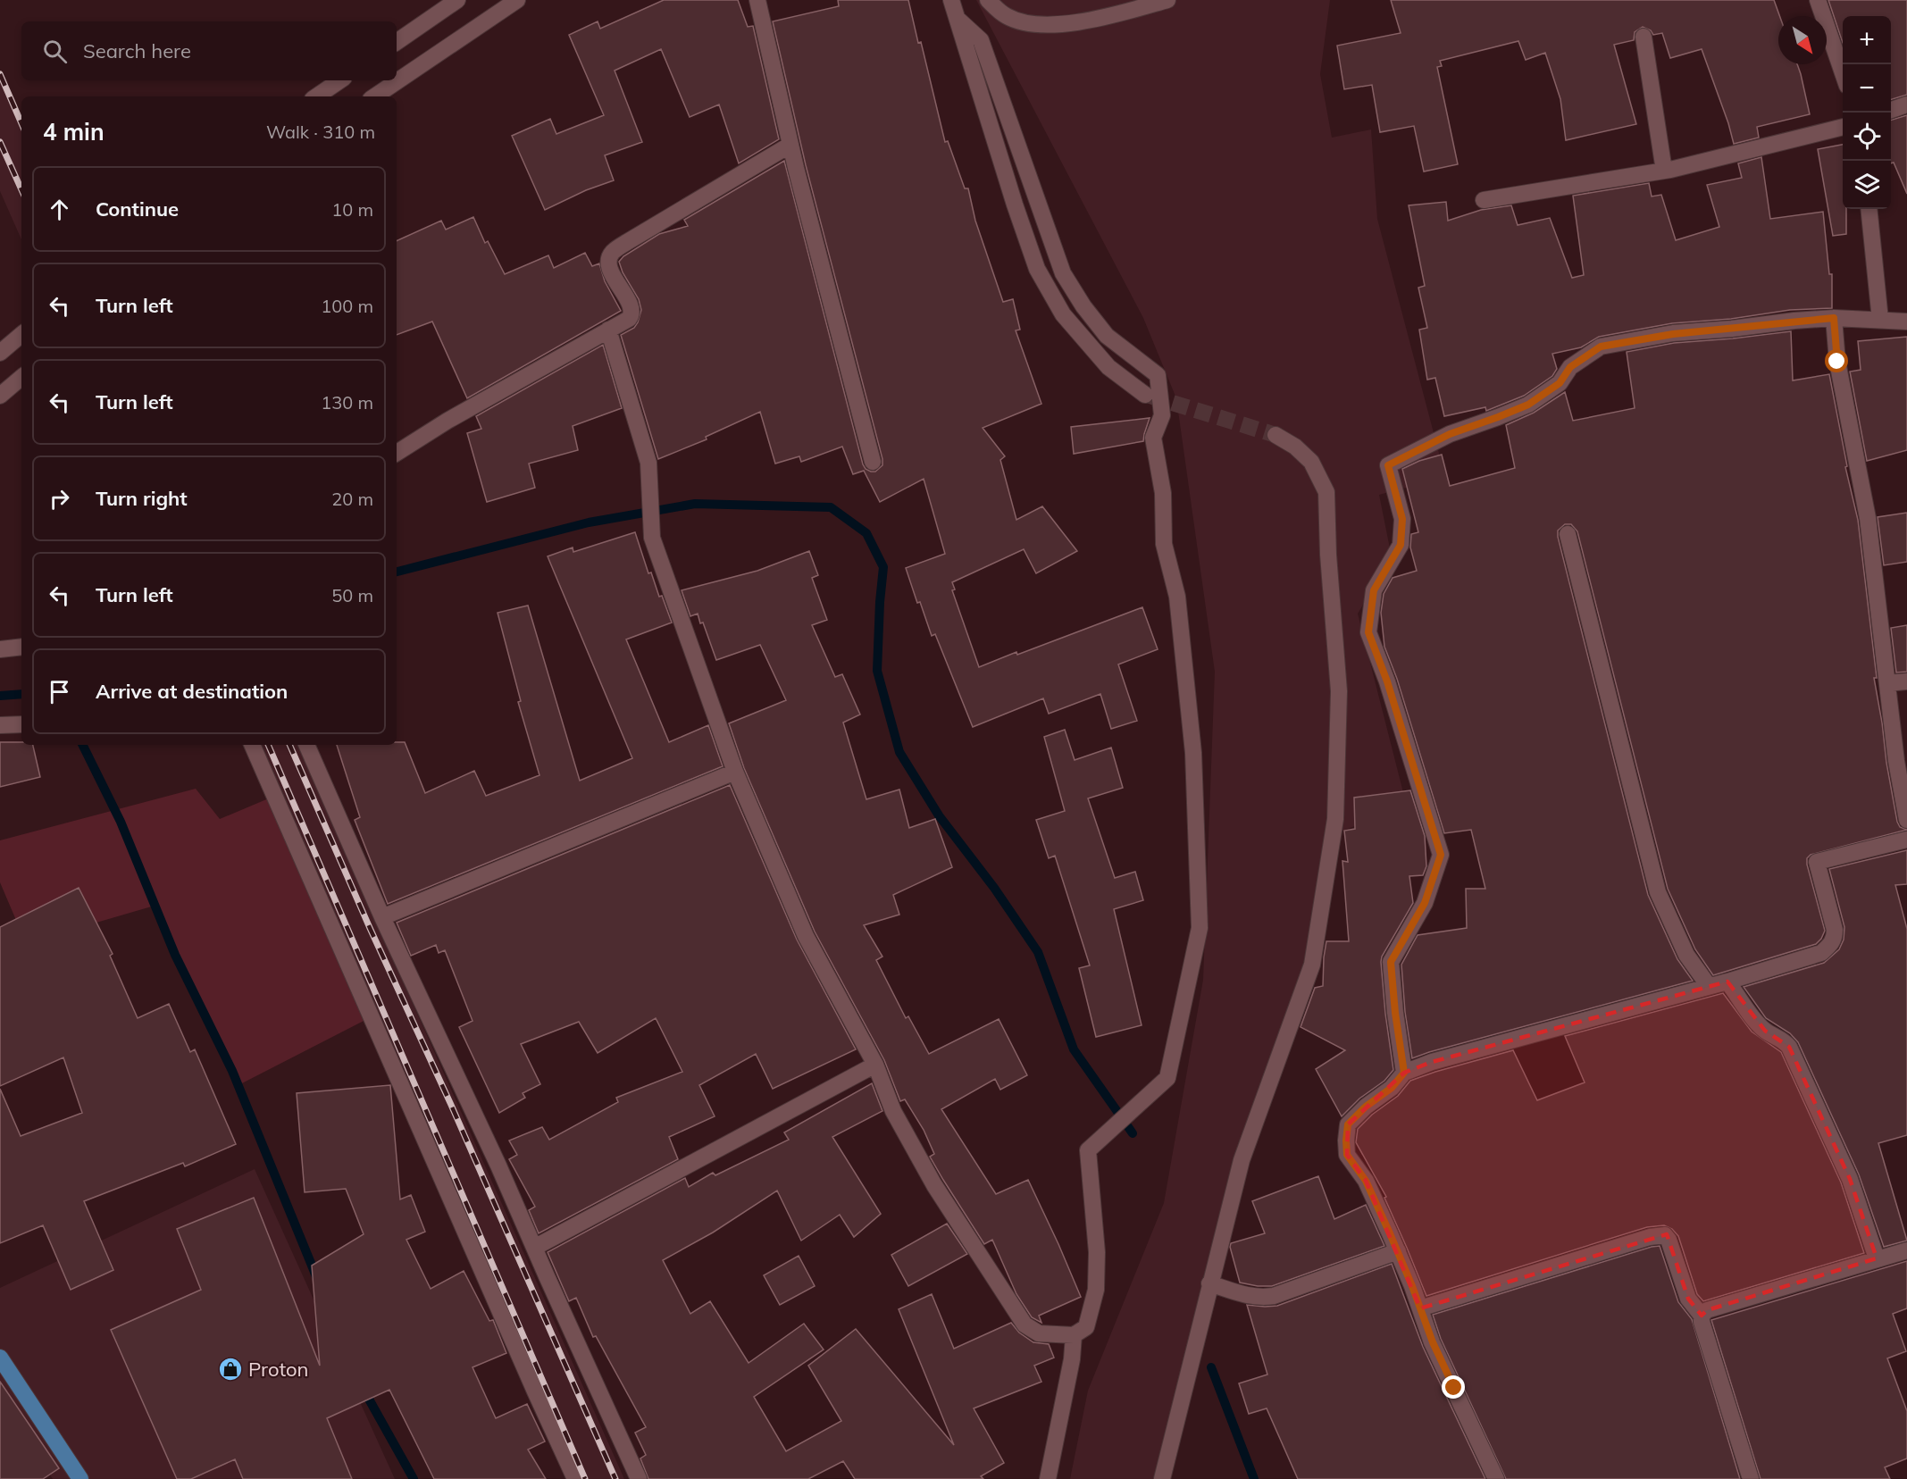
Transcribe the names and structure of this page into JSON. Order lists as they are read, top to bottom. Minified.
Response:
{"places":{"shop":["Proton"]},"north":"bottom right","page":{"map_buttons":["+","−"],"search":"Search here","heading":["4 min","Walk · 310 m"],"list":[["Continue","10 m"],["Turn left","100 m"],["Turn left","130 m"],["Turn right","20 m"],["Turn left","50 m"],"Arrive at destination"]}}
